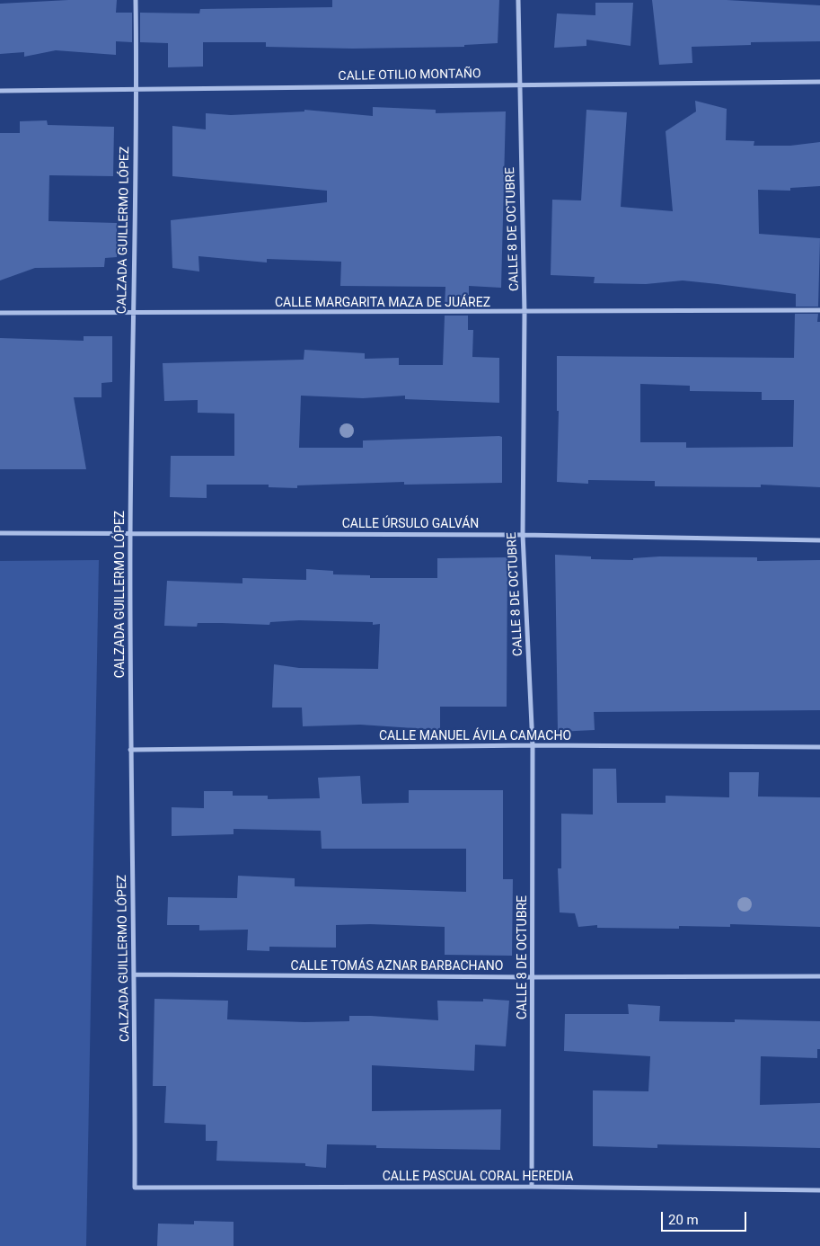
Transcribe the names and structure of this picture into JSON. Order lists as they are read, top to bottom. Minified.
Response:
{"streets":{"street":["CALLE OTILIO MONTAÑO","CALLE 8 DE OCTUBRE","CALZADA GUILLERMO LÓPEZ","CALLE MARGARITA MAZA DE JUÁREZ","CALLE ÚRSULO GALVÁN","CALLE MANUEL ÁVILA CAMACHO","CALLE TOMÁS AZNAR BARBACHANO","CALLE PASCUAL CORAL HEREDIA"]},"crossings":[["CALLE OTILIO MONTAÑO","CALLE 8 DE OCTUBRE"],["CALLE OTILIO MONTAÑO","CALZADA GUILLERMO LÓPEZ"],["CALLE 8 DE OCTUBRE","CALLE MARGARITA MAZA DE JUÁREZ"],["CALLE 8 DE OCTUBRE","CALLE ÚRSULO GALVÁN"],["CALLE 8 DE OCTUBRE","CALLE MANUEL ÁVILA CAMACHO"],["CALLE 8 DE OCTUBRE","CALLE TOMÁS AZNAR BARBACHANO"],["CALLE 8 DE OCTUBRE","CALLE PASCUAL CORAL HEREDIA"],["CALZADA GUILLERMO LÓPEZ","CALLE MARGARITA MAZA DE JUÁREZ"],["CALZADA GUILLERMO LÓPEZ","CALLE ÚRSULO GALVÁN"],["CALZADA GUILLERMO LÓPEZ","CALLE MANUEL ÁVILA CAMACHO"],["CALZADA GUILLERMO LÓPEZ","CALLE TOMÁS AZNAR BARBACHANO"],["CALZADA GUILLERMO LÓPEZ","CALLE PASCUAL CORAL HEREDIA"]],"scale_bar":"20 m"}
